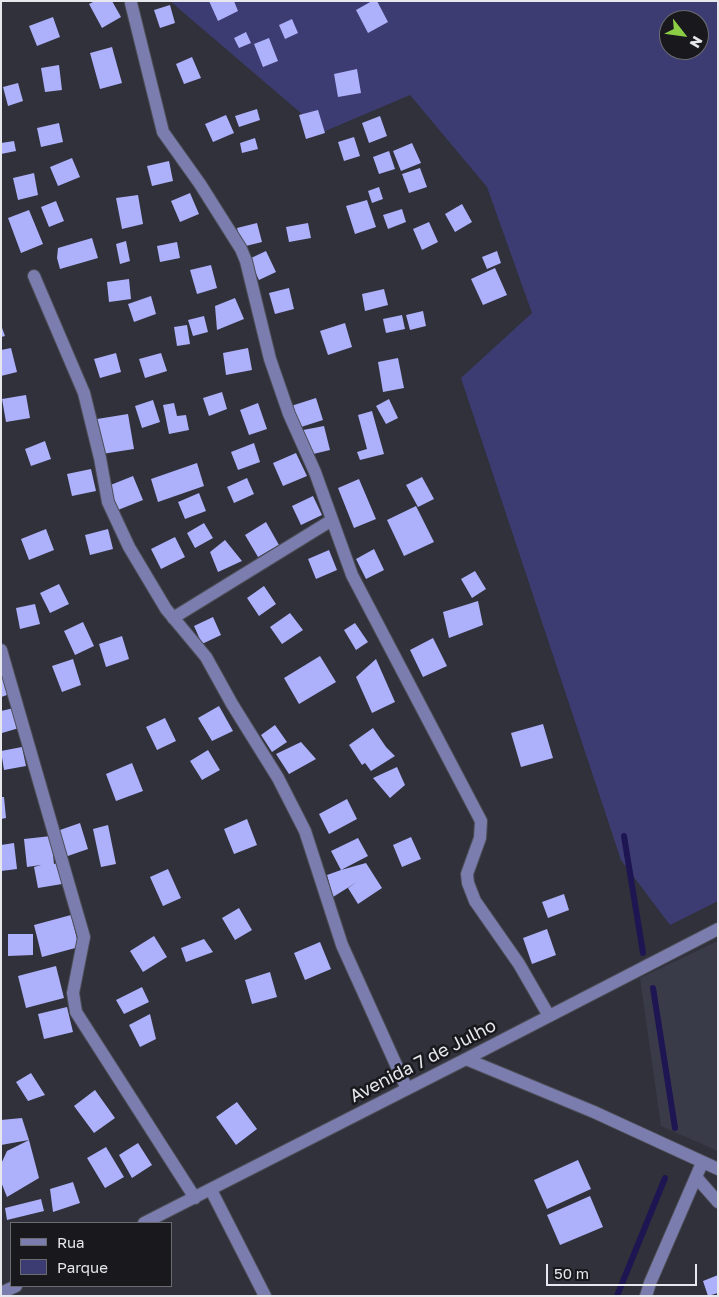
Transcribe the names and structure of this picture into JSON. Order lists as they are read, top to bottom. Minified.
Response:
{"streets":{"street":["Avenida 7 de Julho"]},"legend":["Rua","Parque"],"scale_bar":"50 m","north":"bottom right"}
